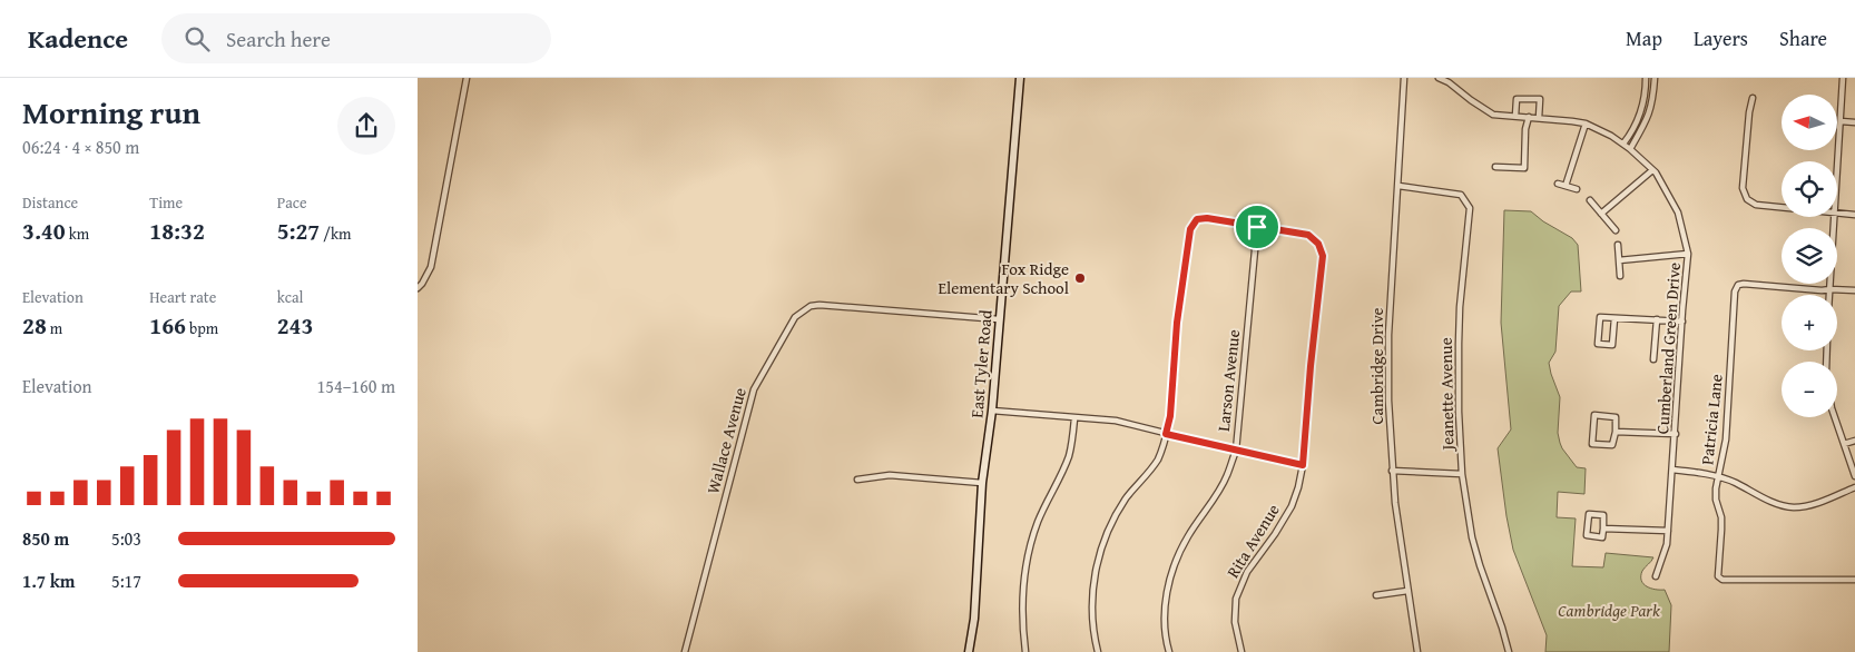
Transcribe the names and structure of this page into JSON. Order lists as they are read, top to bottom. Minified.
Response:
{"streets":{"street":["Cumberland Green Drive","East Tyler Road","Cambridge Drive","Larson Avenue","Jeanette Avenue","Patricia Lane","Wallace Avenue","Rita Avenue"]},"crossings":[["East Tyler Road","Wallace Avenue"],["Cambridge Drive","Jeanette Avenue"],["Larson Avenue","Rita Avenue"]],"parks":["Cambridge Park"],"places":["Fox Ridge Elementary School"],"north":"left","page":{"header":"Kadence","search":"Search here","nav":["Map","Layers","Share"],"heading":["Morning run","06:24 · 4 × 850 m"],"map_buttons":["+","−"],"stats":[["Distance","3.40 km"],["Time","18:32"],["Pace","5:27 /km"],["Elevation","28 m"],["Heart rate","166 bpm"],["kcal","243"]],"chart":["Elevation","154–160 m"],"list":[{"name":"850 m","note":"5:03"},{"name":"1.7 km","note":"5:17"}]}}
